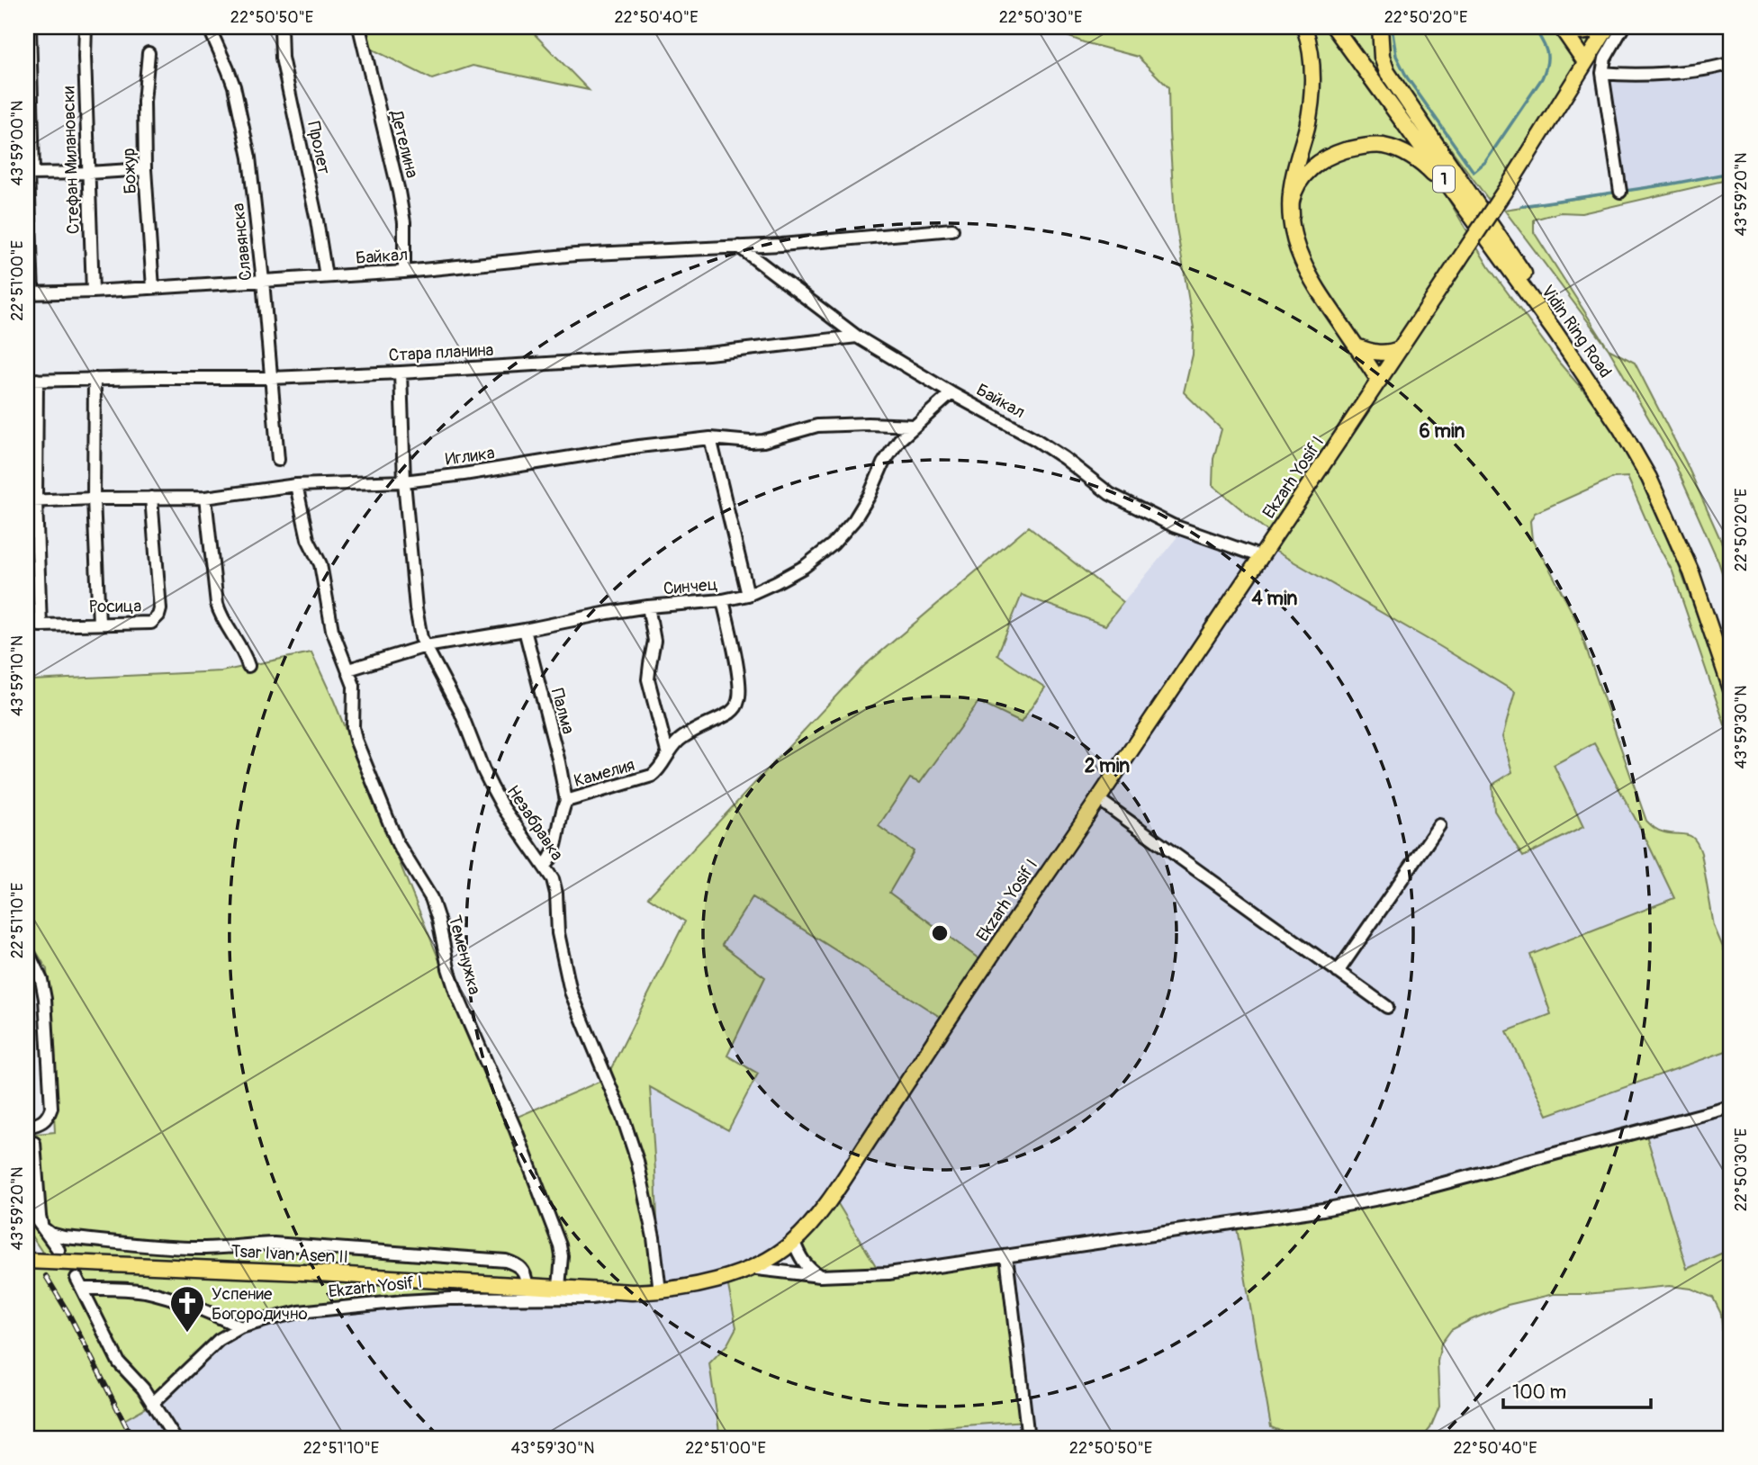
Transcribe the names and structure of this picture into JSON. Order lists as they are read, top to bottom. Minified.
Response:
{"streets":{"main road":["1","Vidin Ring Road","Ekzarh Yosif I","Tsar Ivan Asen II"],"street":["Детелина","Пролет","Стефан Милановски","Божур","Славянска","Байкал","Стара планина","Иглика","Синчец","Росица","Палма","Камелия","Незабравка","Теменужка"]},"crossings":[["Детелина","Байкал"],["Пролет","Байкал"],["Стефан Милановски","Байкал"],["Божур","Байкал"],["Славянска","Байкал"],["Славянска","Стара планина"],["Байкал","Стара планина"],["Байкал","Ekzarh Yosif I"],["Байкал","Синчец"],["Стара планина","Незабравка"],["Иглика","Синчец"],["Иглика","Росица"],["Иглика","Незабравка"],["Ekzarh Yosif I","Незабравка"],["Ekzarh Yosif I","Теменужка"],["Ekzarh Yosif I","Tsar Ivan Asen II"],["Синчец","Палма"],["Синчец","Камелия"],["Синчец","Незабравка"],["Синчец","Теменужка"],["Палма","Камелия"],["Камелия","Незабравка"],["Теменужка","Tsar Ivan Asen II"]],"places":{"church":["Успение Богородично"]},"scale_bar":"100 m","coordinates":["22°50'50\"E","22°50'40\"E","22°50'30\"E","22°50'20\"E","43°59'00\"N","43°59'20\"N","22°51'00\"E","43°59'10\"N","43°59'30\"N","22°51'10\"E"],"rings":["6 min","4 min","2 min"]}
